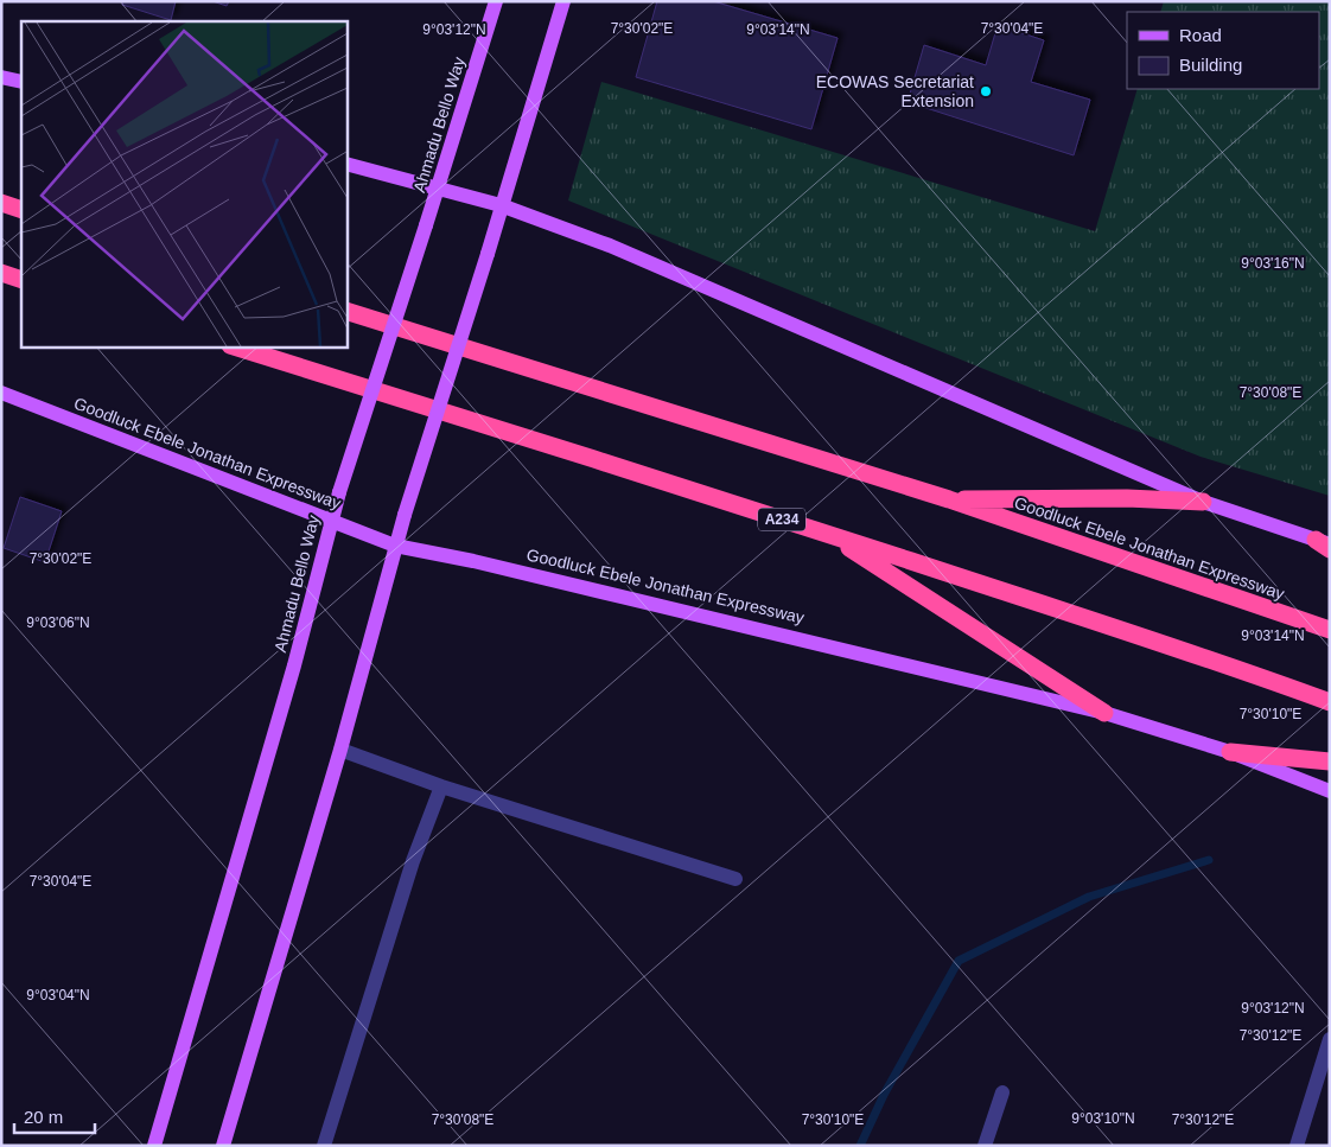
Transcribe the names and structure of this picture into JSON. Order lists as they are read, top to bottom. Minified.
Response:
{"streets":{"highway":["Goodluck Ebele Jonathan Expressway","A234"],"main road":["Ahmadu Bello Way"]},"crossings":[["Ahmadu Bello Way","Goodluck Ebele Jonathan Expressway"]],"places":["ECOWAS Secretariat Extension"],"legend":["Road","Building"],"scale_bar":"20 m","coordinates":["7°30'02\"E","7°30'04\"E","9°03'12\"N","9°03'14\"N","9°03'16\"N","7°30'08\"E","9°03'06\"N","7°30'10\"E","9°03'04\"N","7°30'12\"E","9°03'10\"N"]}
